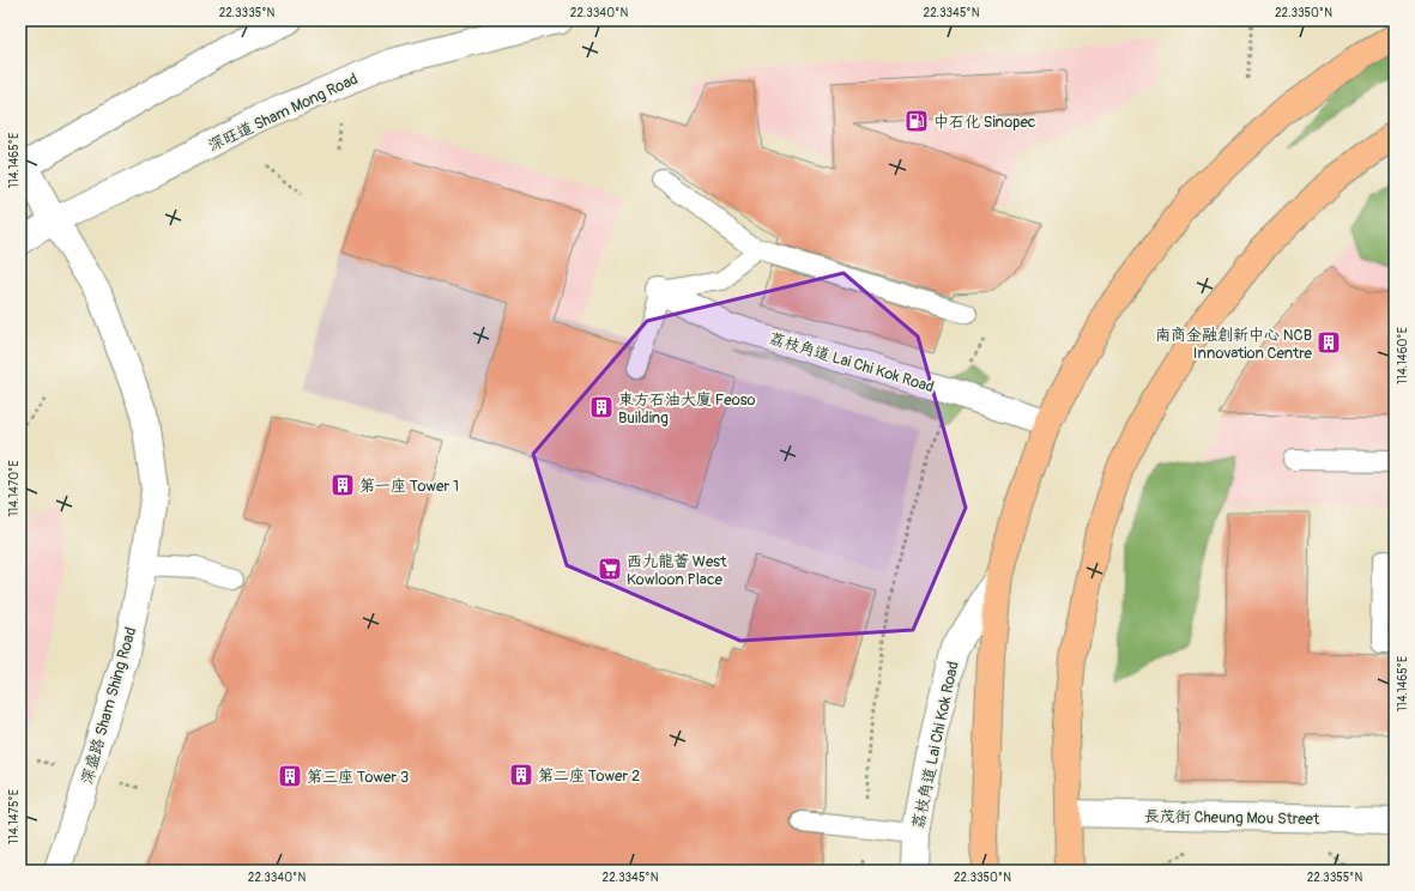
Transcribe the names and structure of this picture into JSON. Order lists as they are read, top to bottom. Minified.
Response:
{"streets":{"highway":["荔枝角道 Lai Chi Kok Road"],"street":["深旺道 Sham Mong Road","深盛路 Sham Shing Road","長茂街 Cheung Mou Street"]},"crossings":[["深旺道 Sham Mong Road","深盛路 Sham Shing Road"]],"places":{"fuel station":["中石化 Sinopec"],"building":["南商金融創新中心 NCB Innovation Centre","東方石油大廈 Feoso Building","第一座 Tower 1","第二座 Tower 2","第三座 Tower 3"],"supermarket":["西九龍薈 West Kowloon Place"]},"coordinates":["22.3335°N","22.3340°N","22.3345°N","22.3350°N","114.1465°E","114.1460°E","114.1470°E","114.1475°E","22.3355°N"]}
